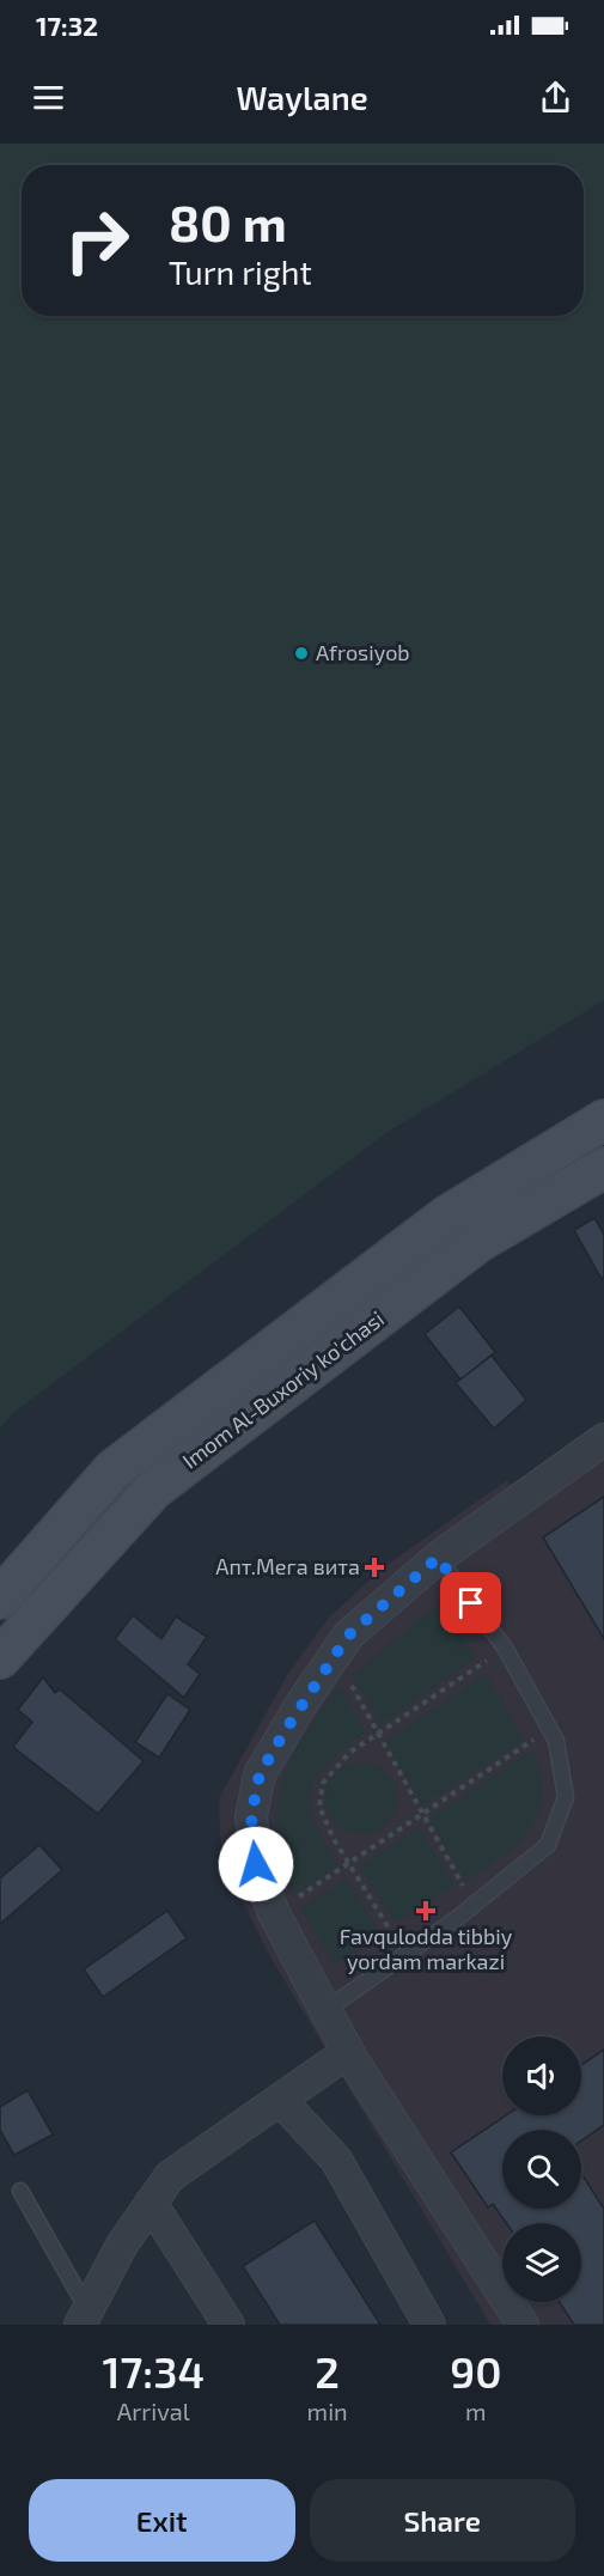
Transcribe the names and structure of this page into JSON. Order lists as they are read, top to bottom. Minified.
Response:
{"streets":{"main road":["Imom Al-Buxoriy ko'chasi"]},"places":{"other":["Afrosiyob"],"health":["Апт.Мега вита","Favqulodda tibbiy yordam markazi"]},"page":{"status":"17:32","header":"Waylane","turn":["80 m","Turn right"],"eta":["17:34","Arrival","2","min","90","m"],"buttons":["Exit","Share"]}}
